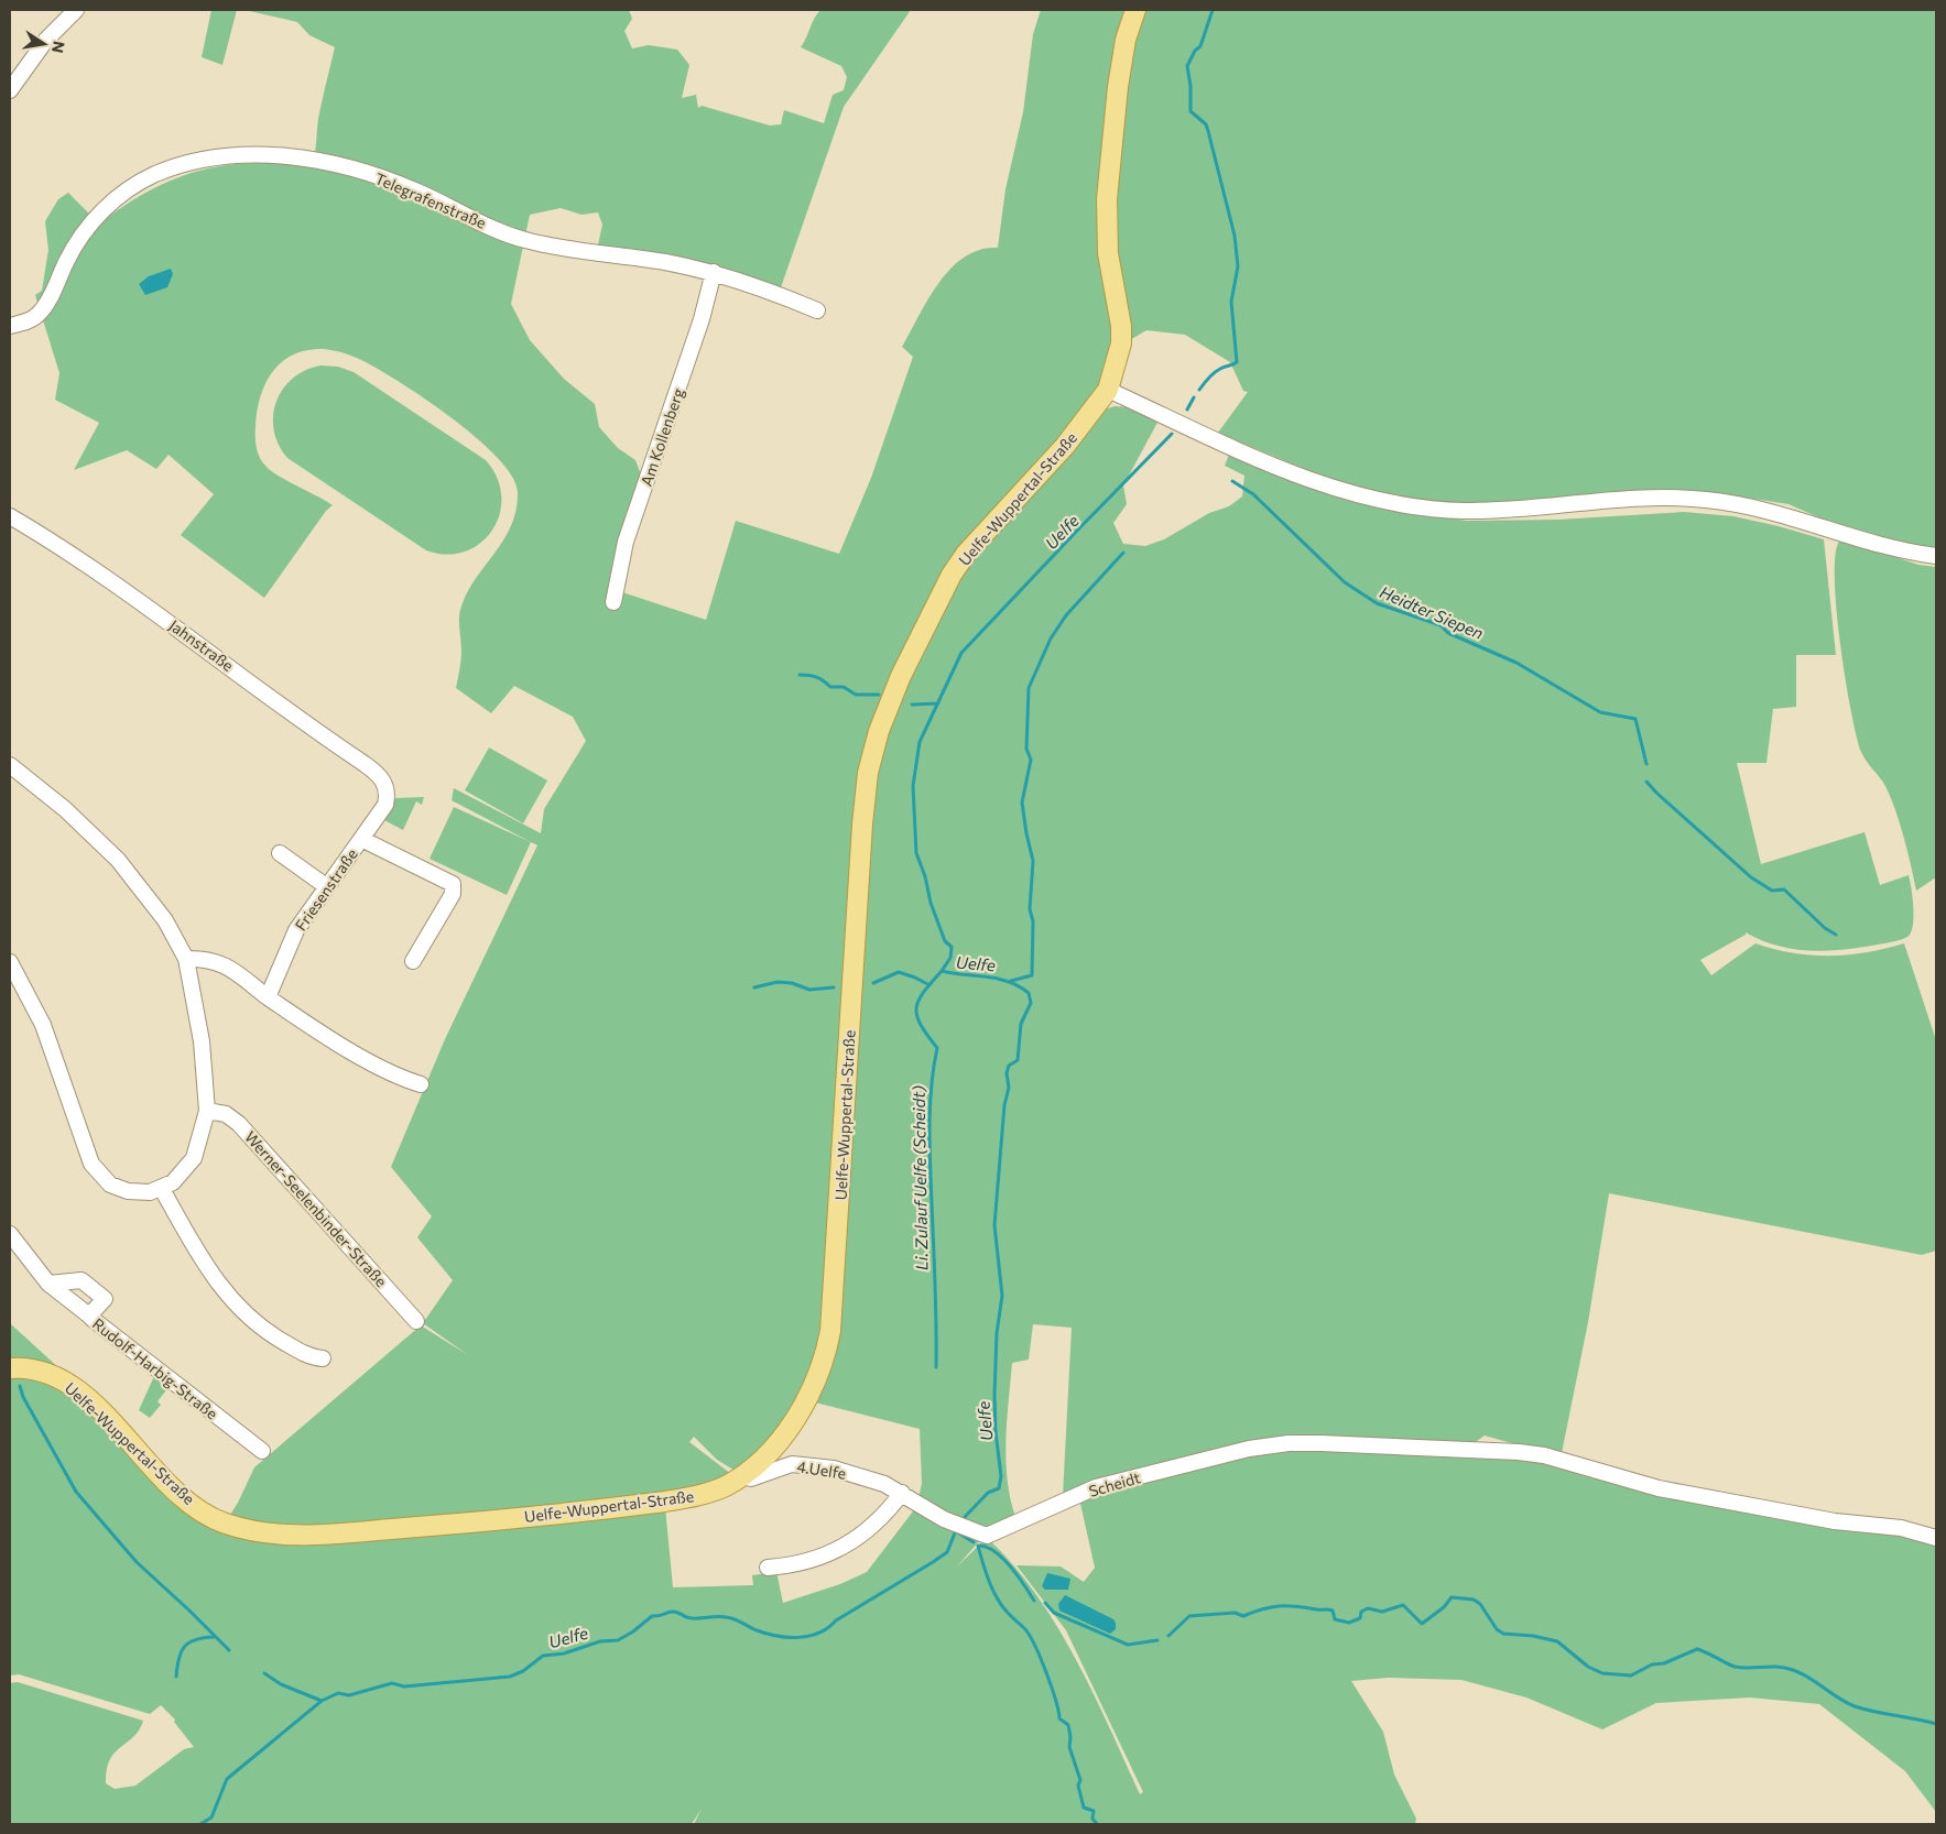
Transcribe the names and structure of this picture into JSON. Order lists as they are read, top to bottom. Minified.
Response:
{"streets":{"main road":["Uelfe-Wuppertal-Straße"],"street":["Telegrafenstraße","Am Kollenberg","Jahnstraße","Friesenstraße","Werner-Seelenbinder-Straße","Rudolf-Harbig-Straße","4.Uelfe","Scheidt"]},"crossings":[["Telegrafenstraße","Am Kollenberg"],["Uelfe-Wuppertal-Straße","4.Uelfe"],["Jahnstraße","Friesenstraße"],["4.Uelfe","Scheidt"]],"water":["Uelfe","Heidter Siepen","Li. Zulauf Uelfe (Scheidt)"],"north":"right"}
